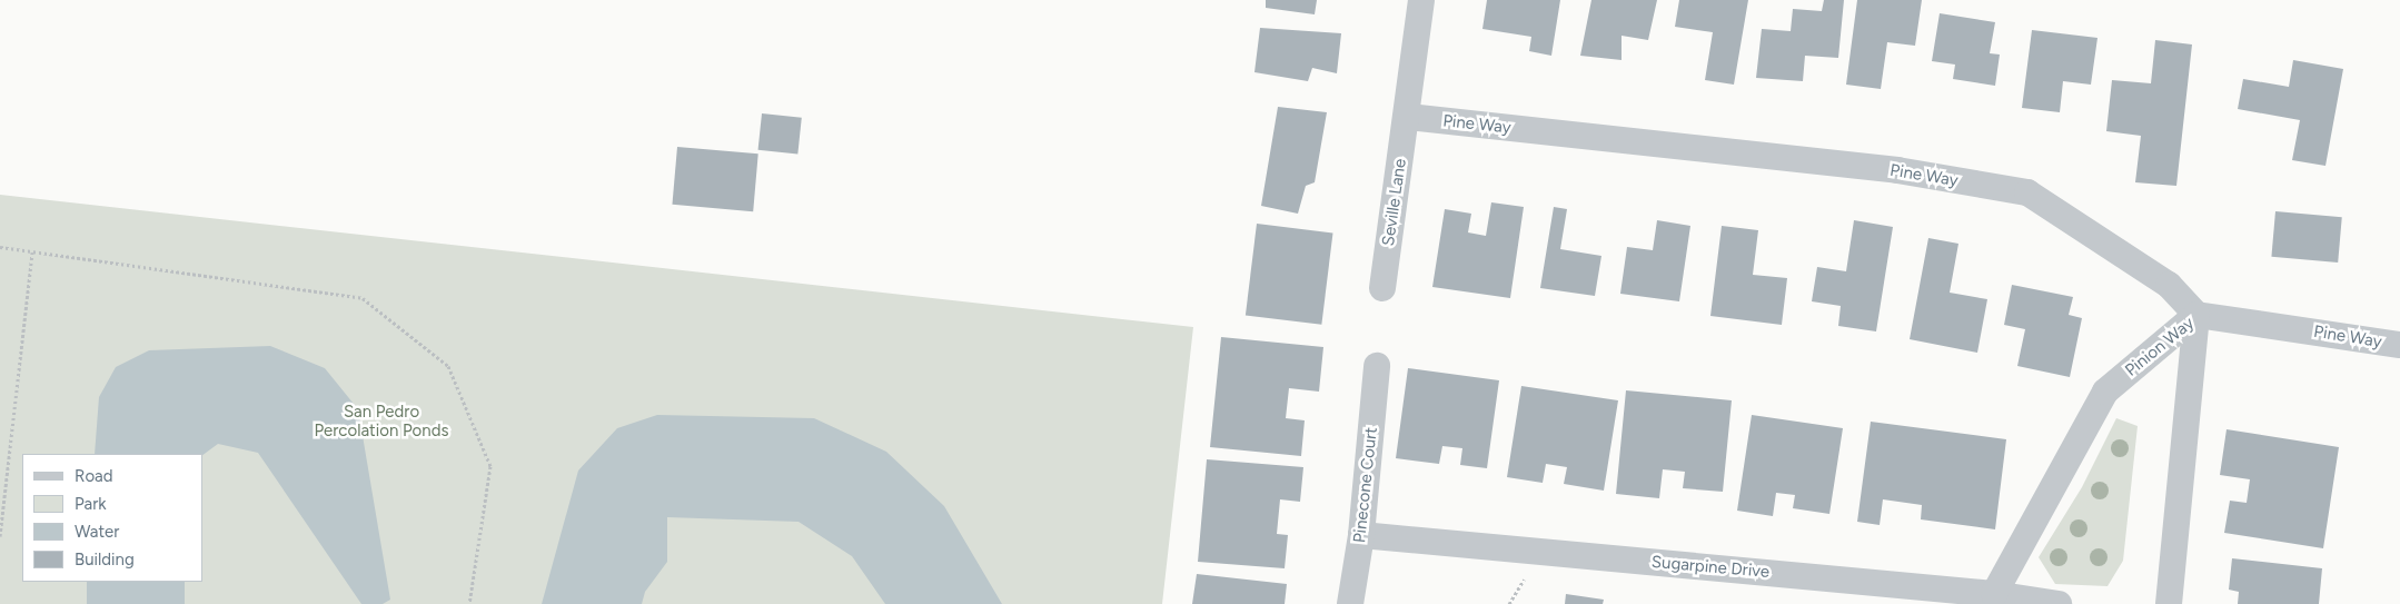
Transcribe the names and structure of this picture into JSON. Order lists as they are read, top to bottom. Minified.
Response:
{"streets":{"street":["Pine Way","Seville Lane","Pinion Way","Pinecone Court","Sugarpine Drive"]},"crossings":[["Pine Way","Seville Lane"],["Pine Way","Pinion Way"],["Pinion Way","Sugarpine Drive"],["Pinecone Court","Sugarpine Drive"]],"parks":["San Pedro Percolation Ponds"],"legend":["Road","Park","Water","Building"]}
